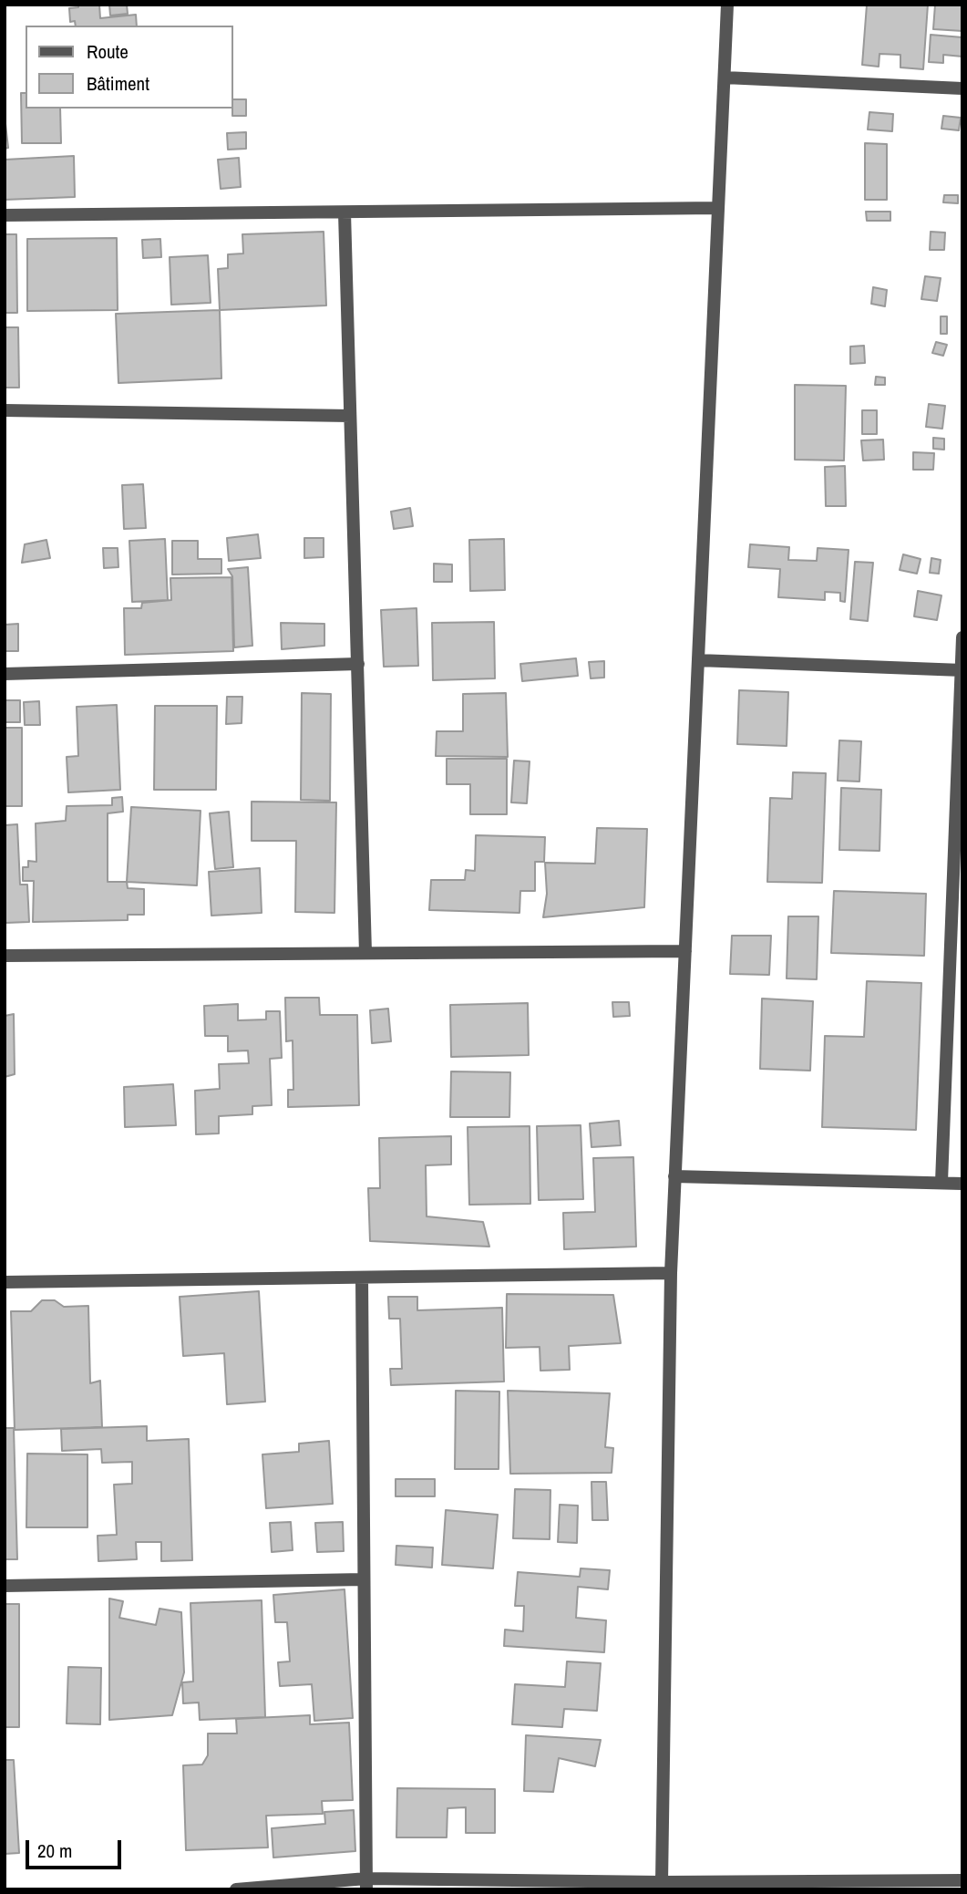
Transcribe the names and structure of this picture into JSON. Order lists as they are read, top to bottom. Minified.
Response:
{"legend":["Route","Bâtiment"],"scale_bar":"20 m"}
